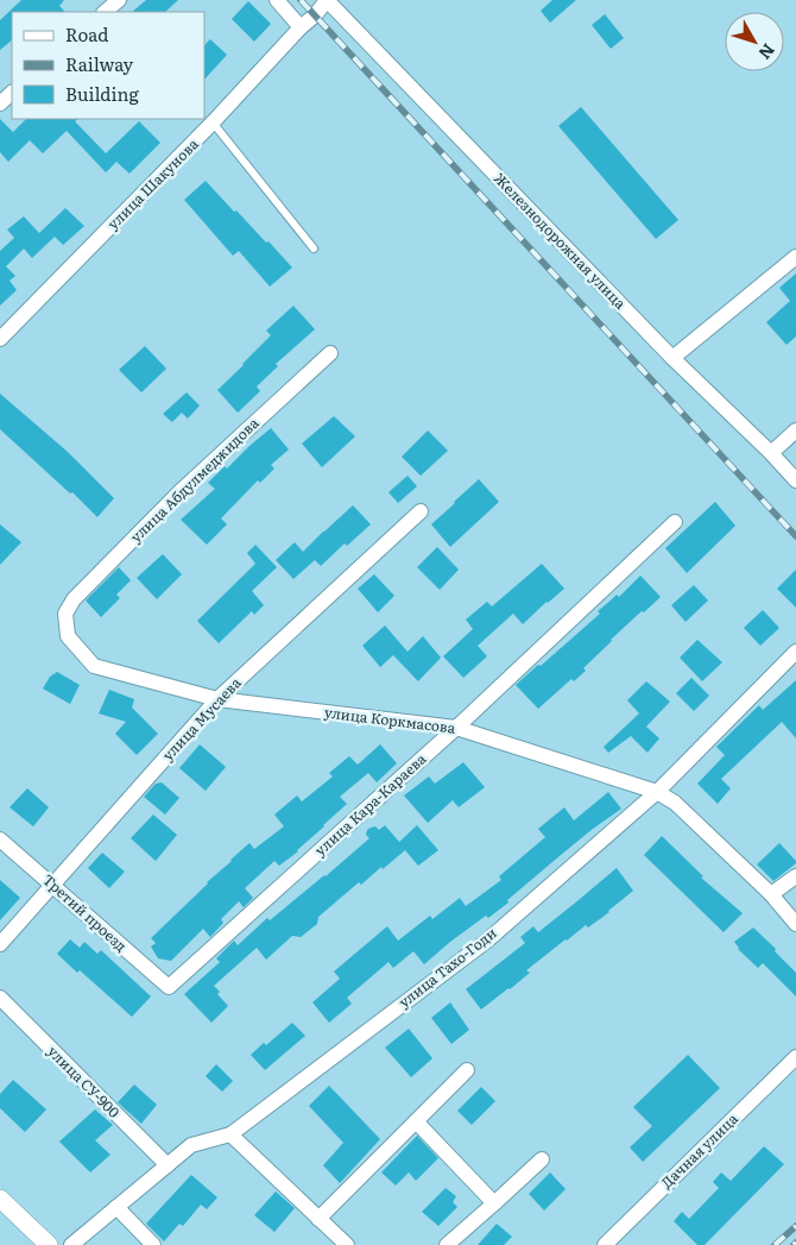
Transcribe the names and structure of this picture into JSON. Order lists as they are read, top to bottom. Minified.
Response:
{"streets":{"street":["улица Шакунова","Железнодорожная улица","улица Абдулмеджидова","улица Мусаева","улица Коркмасова","улица Кара-Караева","Третий проезд","улица Тахо-Годи","улица СУ-900","Дачная улица"]},"crossings":[["улица Шакунова","Железнодорожная улица"],["улица Абдулмеджидова","улица Коркмасова"],["улица Мусаева","улица Коркмасова"],["улица Мусаева","Третий проезд"],["улица Коркмасова","улица Кара-Караева"],["улица Коркмасова","улица Тахо-Годи"],["улица Кара-Караева","Третий проезд"],["улица Тахо-Годи","улица СУ-900"]],"legend":["Road","Railway","Building"],"north":"bottom right"}
